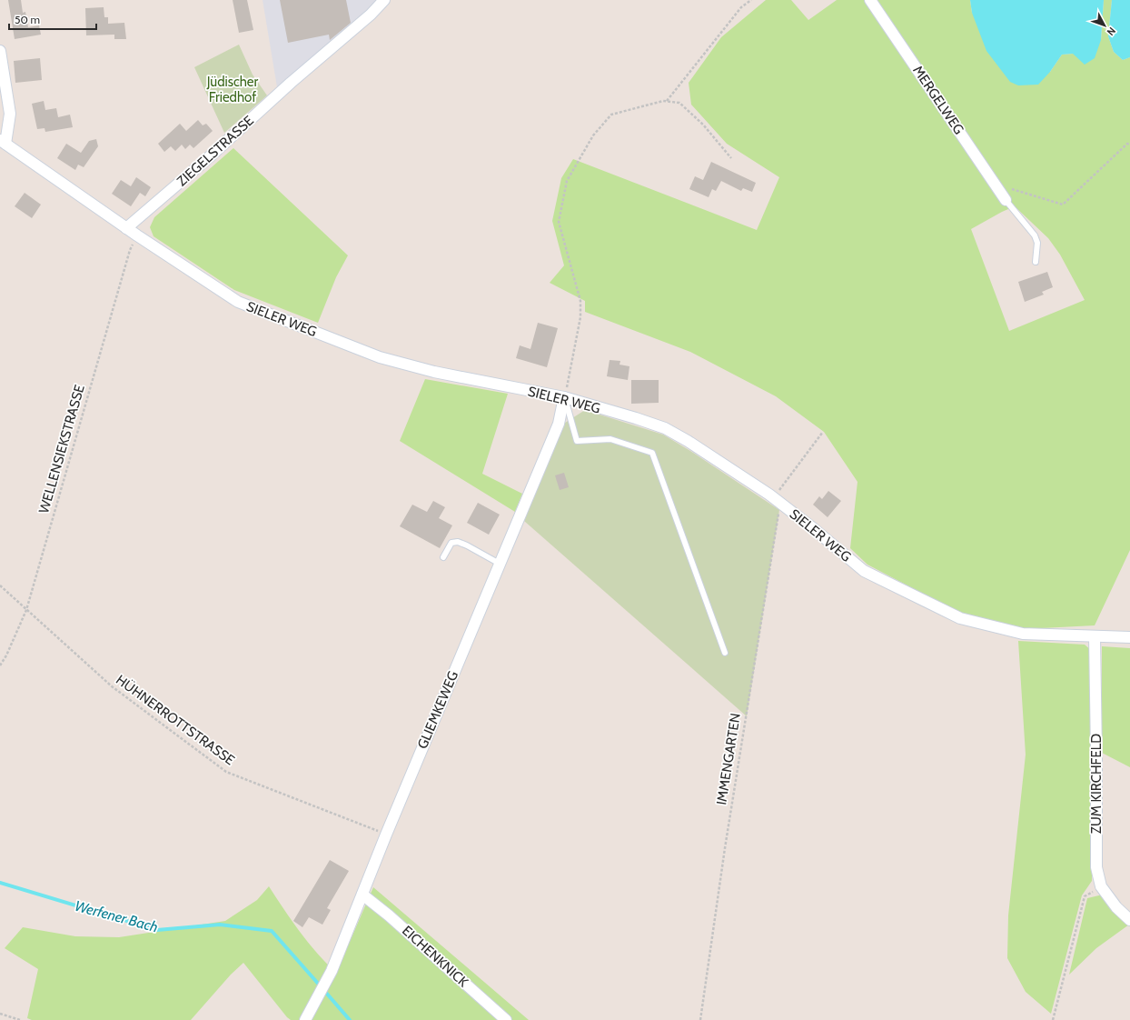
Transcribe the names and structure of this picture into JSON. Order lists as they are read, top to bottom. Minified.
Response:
{"streets":{"street":["MERGELWEG","ZIEGELSTRASSE","SIELER WEG","GLIEMKEWEG","ZUM KIRCHFELD","EICHENKNICK"],"path":["WELLENSIEKSTRASSE","HÜHNERROTTSTRASSE","IMMENGARTEN"]},"crossings":[["ZIEGELSTRASSE","SIELER WEG"],["SIELER WEG","WELLENSIEKSTRASSE"],["SIELER WEG","GLIEMKEWEG"],["SIELER WEG","IMMENGARTEN"],["SIELER WEG","ZUM KIRCHFELD"],["WELLENSIEKSTRASSE","HÜHNERROTTSTRASSE"],["GLIEMKEWEG","HÜHNERROTTSTRASSE"],["GLIEMKEWEG","EICHENKNICK"]],"water":["Werfener Bach"],"parks":["Jüdischer Friedhof"],"scale_bar":"50 m","north":"bottom right"}
